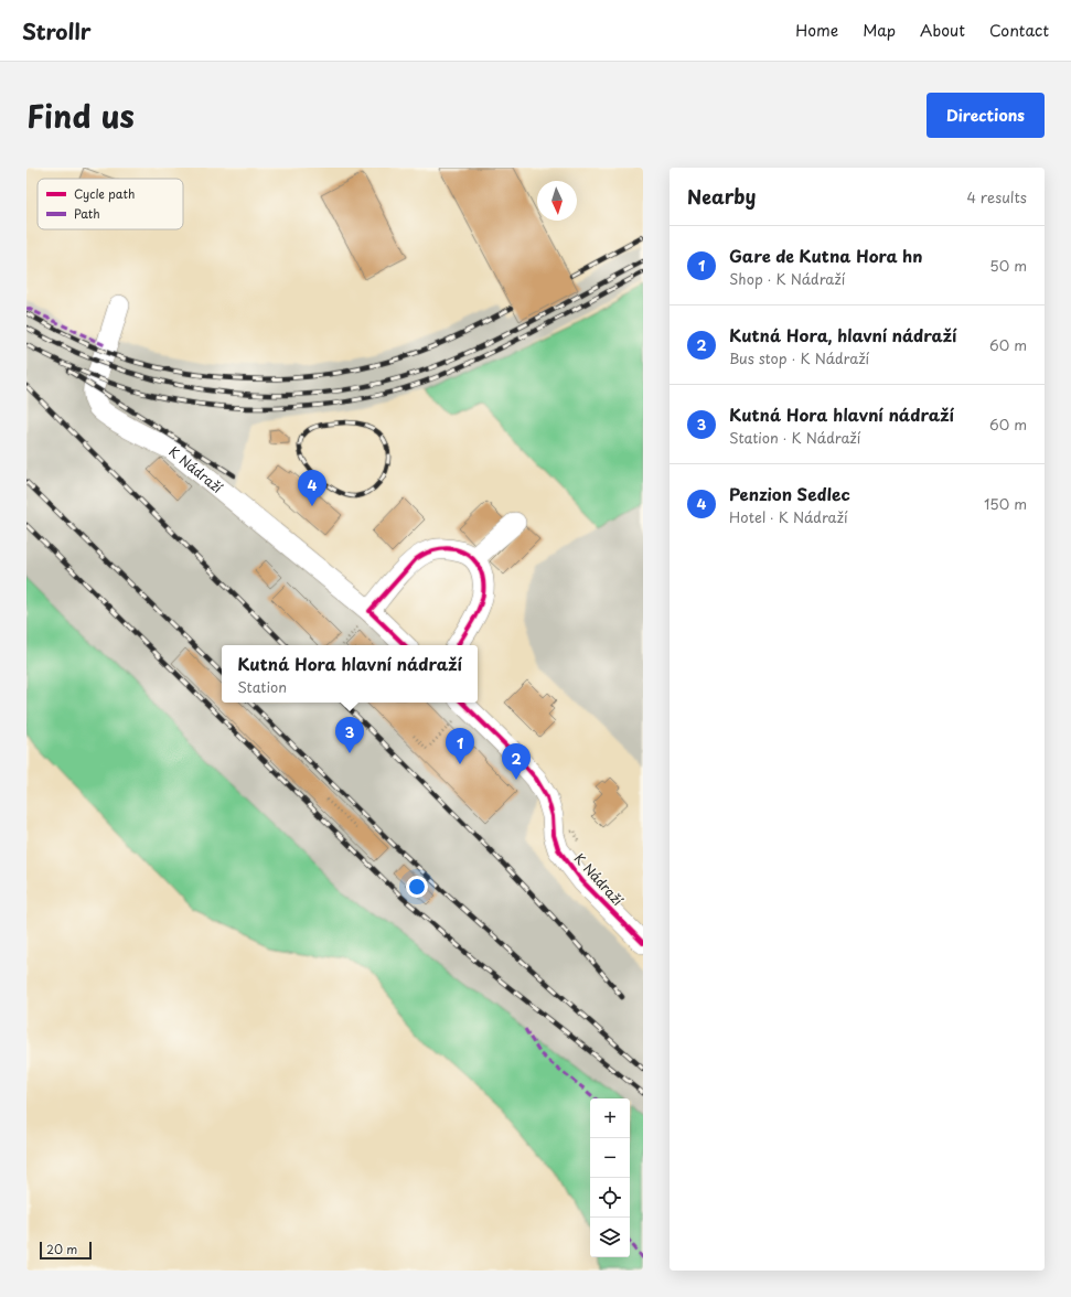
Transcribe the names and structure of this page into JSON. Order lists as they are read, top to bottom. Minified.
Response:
{"streets":{"street":["K Nádraží"]},"legend":["Cycle path","Path"],"scale_bar":"20 m","north":"bottom","page":{"header":"Strollr","nav":["Home","Map","About","Contact"],"title":"Find us","buttons":"Directions","heading":["Nearby","4 results"],"list":[{"mark":"1","name":"Gare de Kutna Hora hn","note":"Shop · K Nádraží","value":"50 m"},{"mark":"2","name":"Kutná Hora, hlavní nádraží","note":"Bus stop · K Nádraží","value":"60 m"},{"mark":"3","name":"Kutná Hora hlavní nádraží","note":"Station · K Nádraží","value":"60 m"},{"mark":"4","name":"Penzion Sedlec","note":"Hotel · K Nádraží","value":"150 m"}],"pins":["4","3","1","2"],"popup":["Kutná Hora hlavní nádraží","Station"],"map_buttons":["+","−"],"scale":"20 m"}}
